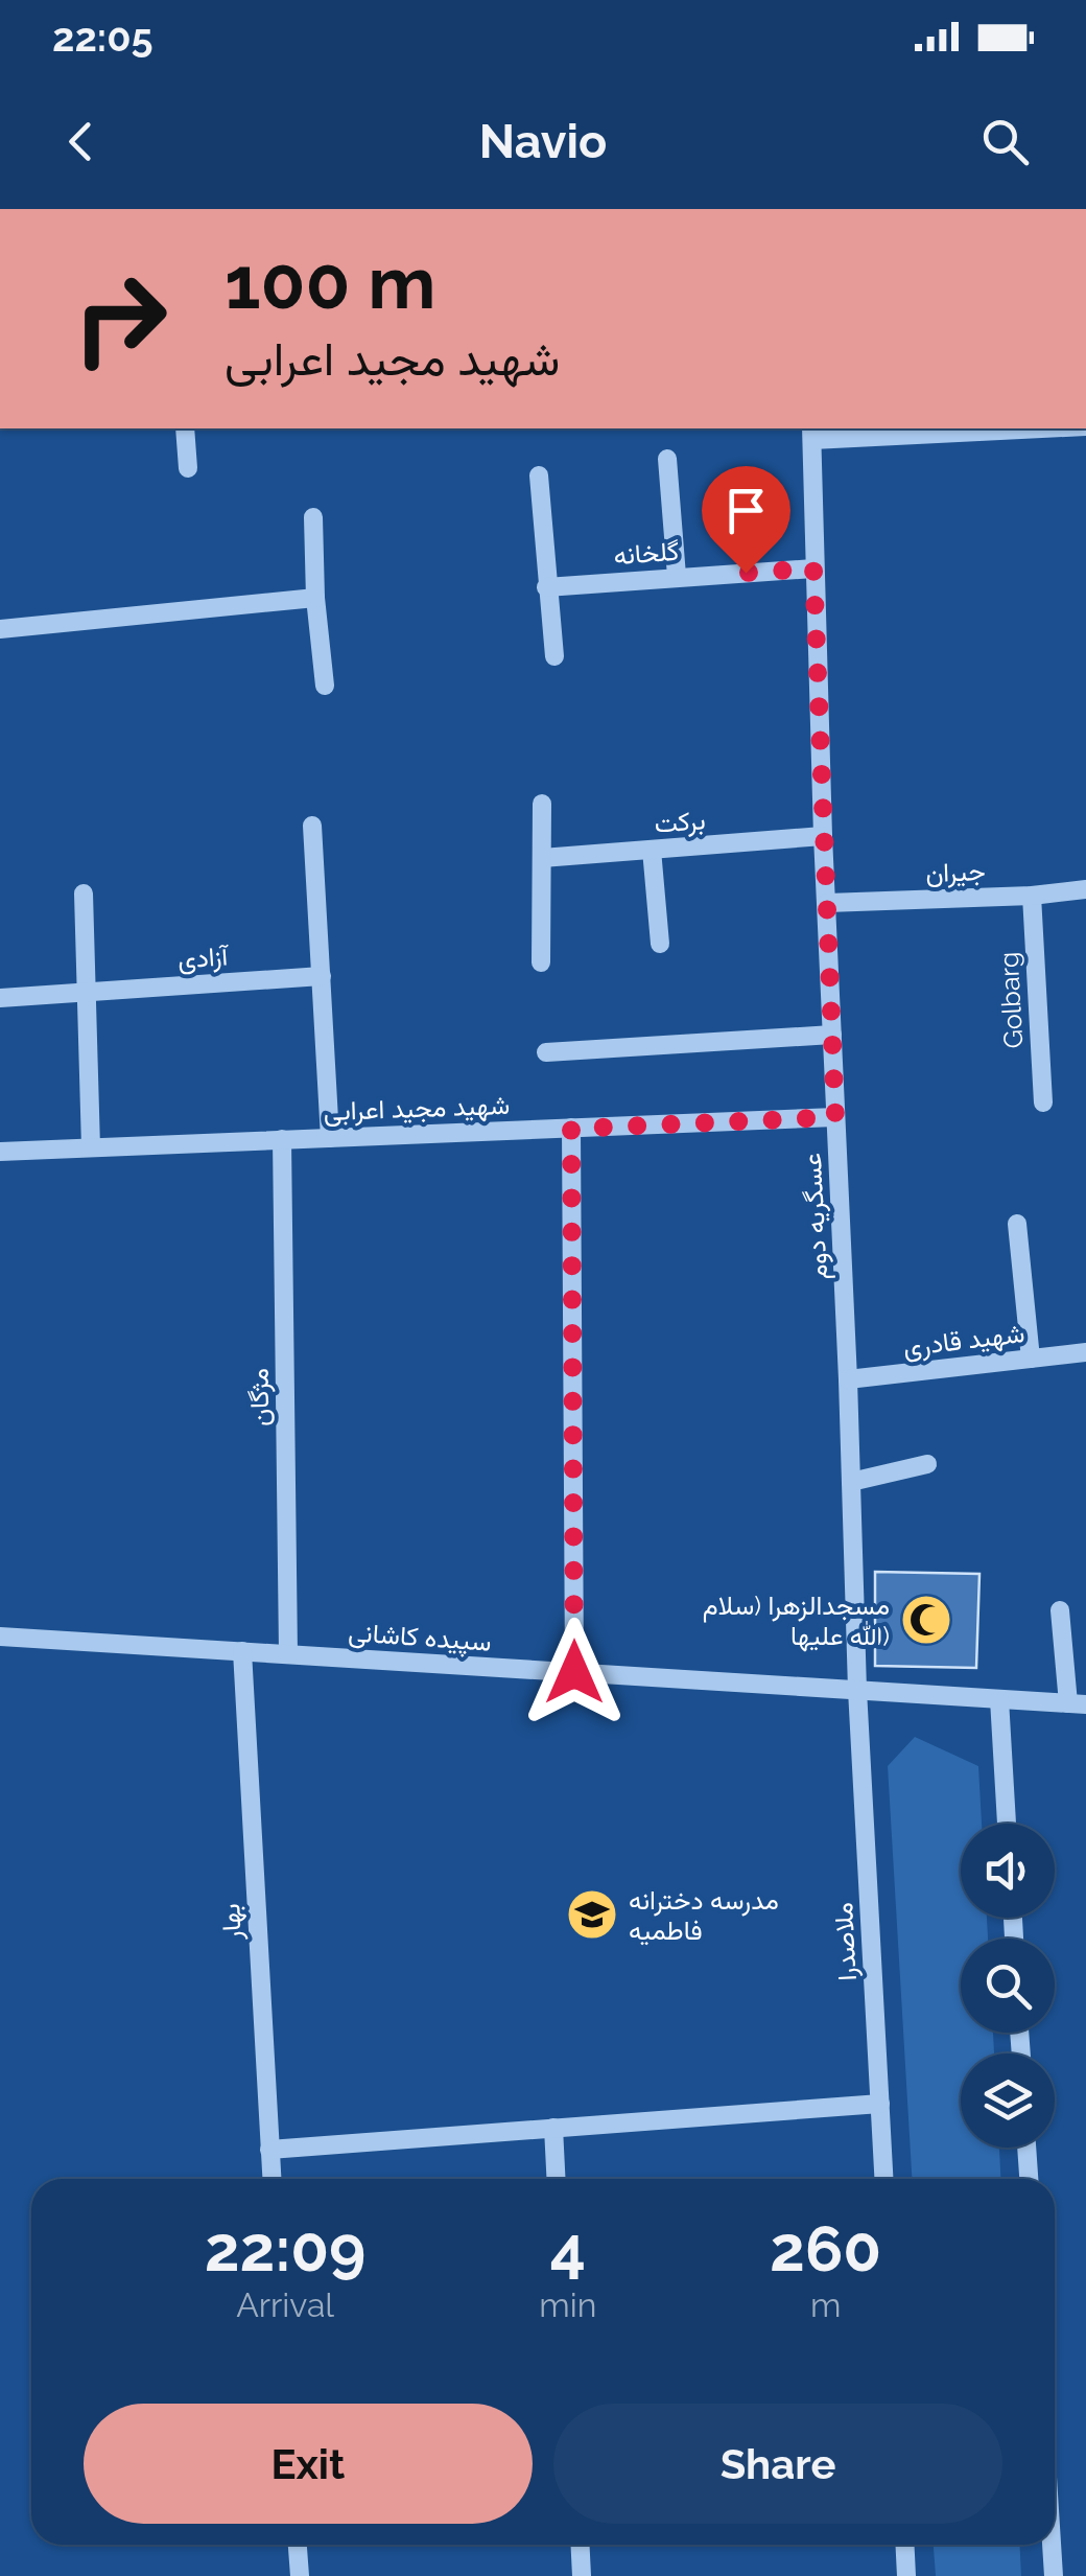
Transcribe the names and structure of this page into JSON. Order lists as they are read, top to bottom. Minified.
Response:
{"streets":{"street":["گلخانه","برکت","جیران","آزادی","Golbarg","شهید مجید اعرابی","عسگریه دوم","شهید قادری","مژگان","سپیده کاشانی","بهار","ملاصدرا"]},"crossings":[["گلخانه","عسگریه دوم"],["برکت","عسگریه دوم"],["جیران","Golbarg"],["جیران","عسگریه دوم"],["شهید مجید اعرابی","عسگریه دوم"],["شهید مجید اعرابی","مژگان"],["عسگریه دوم","شهید قادری"],["عسگریه دوم","سپیده کاشانی"],["عسگریه دوم","ملاصدرا"],["مژگان","سپیده کاشانی"],["سپیده کاشانی","بهار"],["سپیده کاشانی","ملاصدرا"]],"places":{"mosque":["مسجدالزهرا (سلام الله علیها)"],"school or university":["مدرسه دخترانه فاطمیه"]},"page":{"status":"22:05","header":"Navio","turn":["100 m","شهید مجید اعرابی"],"eta":["22:09","Arrival","4","min","260","m"],"buttons":["Exit","Share"]}}
